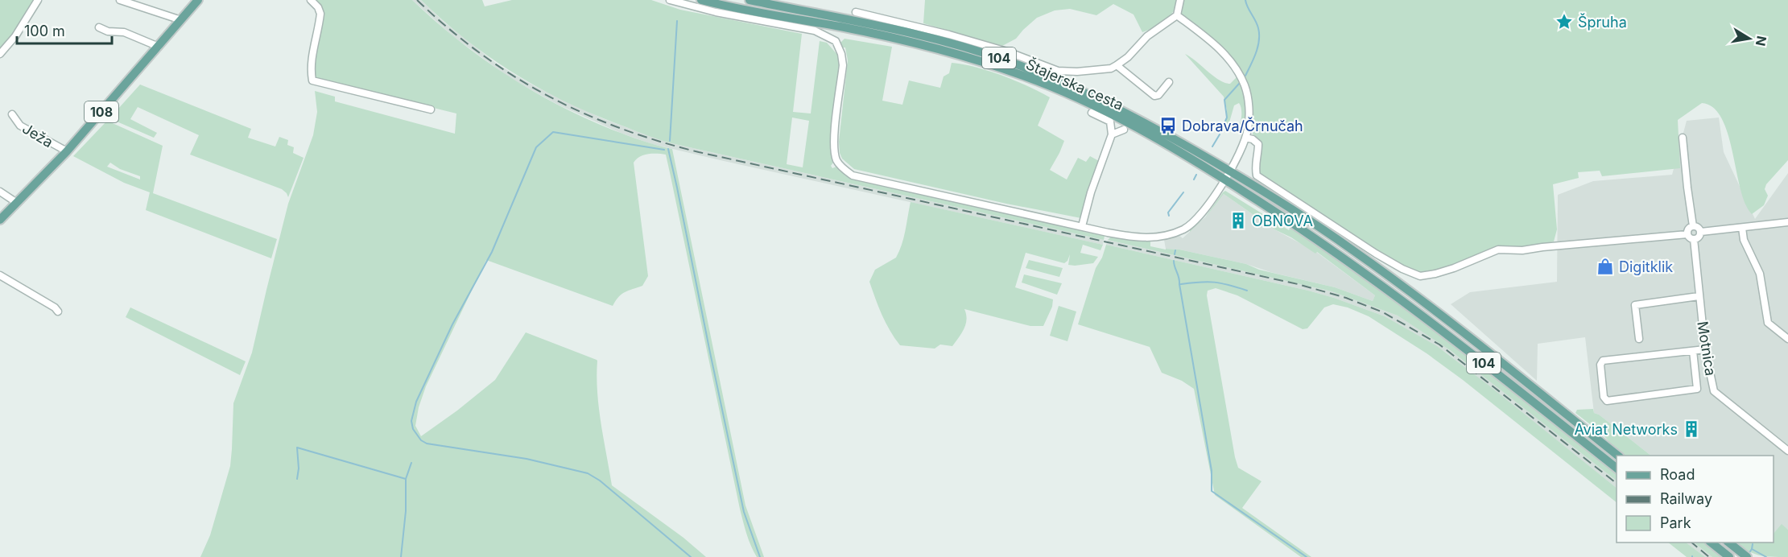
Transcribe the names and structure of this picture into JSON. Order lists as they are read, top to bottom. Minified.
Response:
{"streets":{"main road":["104","Štajerska cesta","108"],"street":["Ježa","Motnica"]},"crossings":[["108","Ježa"]],"places":{"place":["Špruha"],"bus stop":["Dobrava/Črnučah"],"building":["OBNOVA","Aviat Networks"],"shop":["Digitklik"]},"legend":["Road","Railway","Park"],"scale_bar":"100 m","north":"right"}
